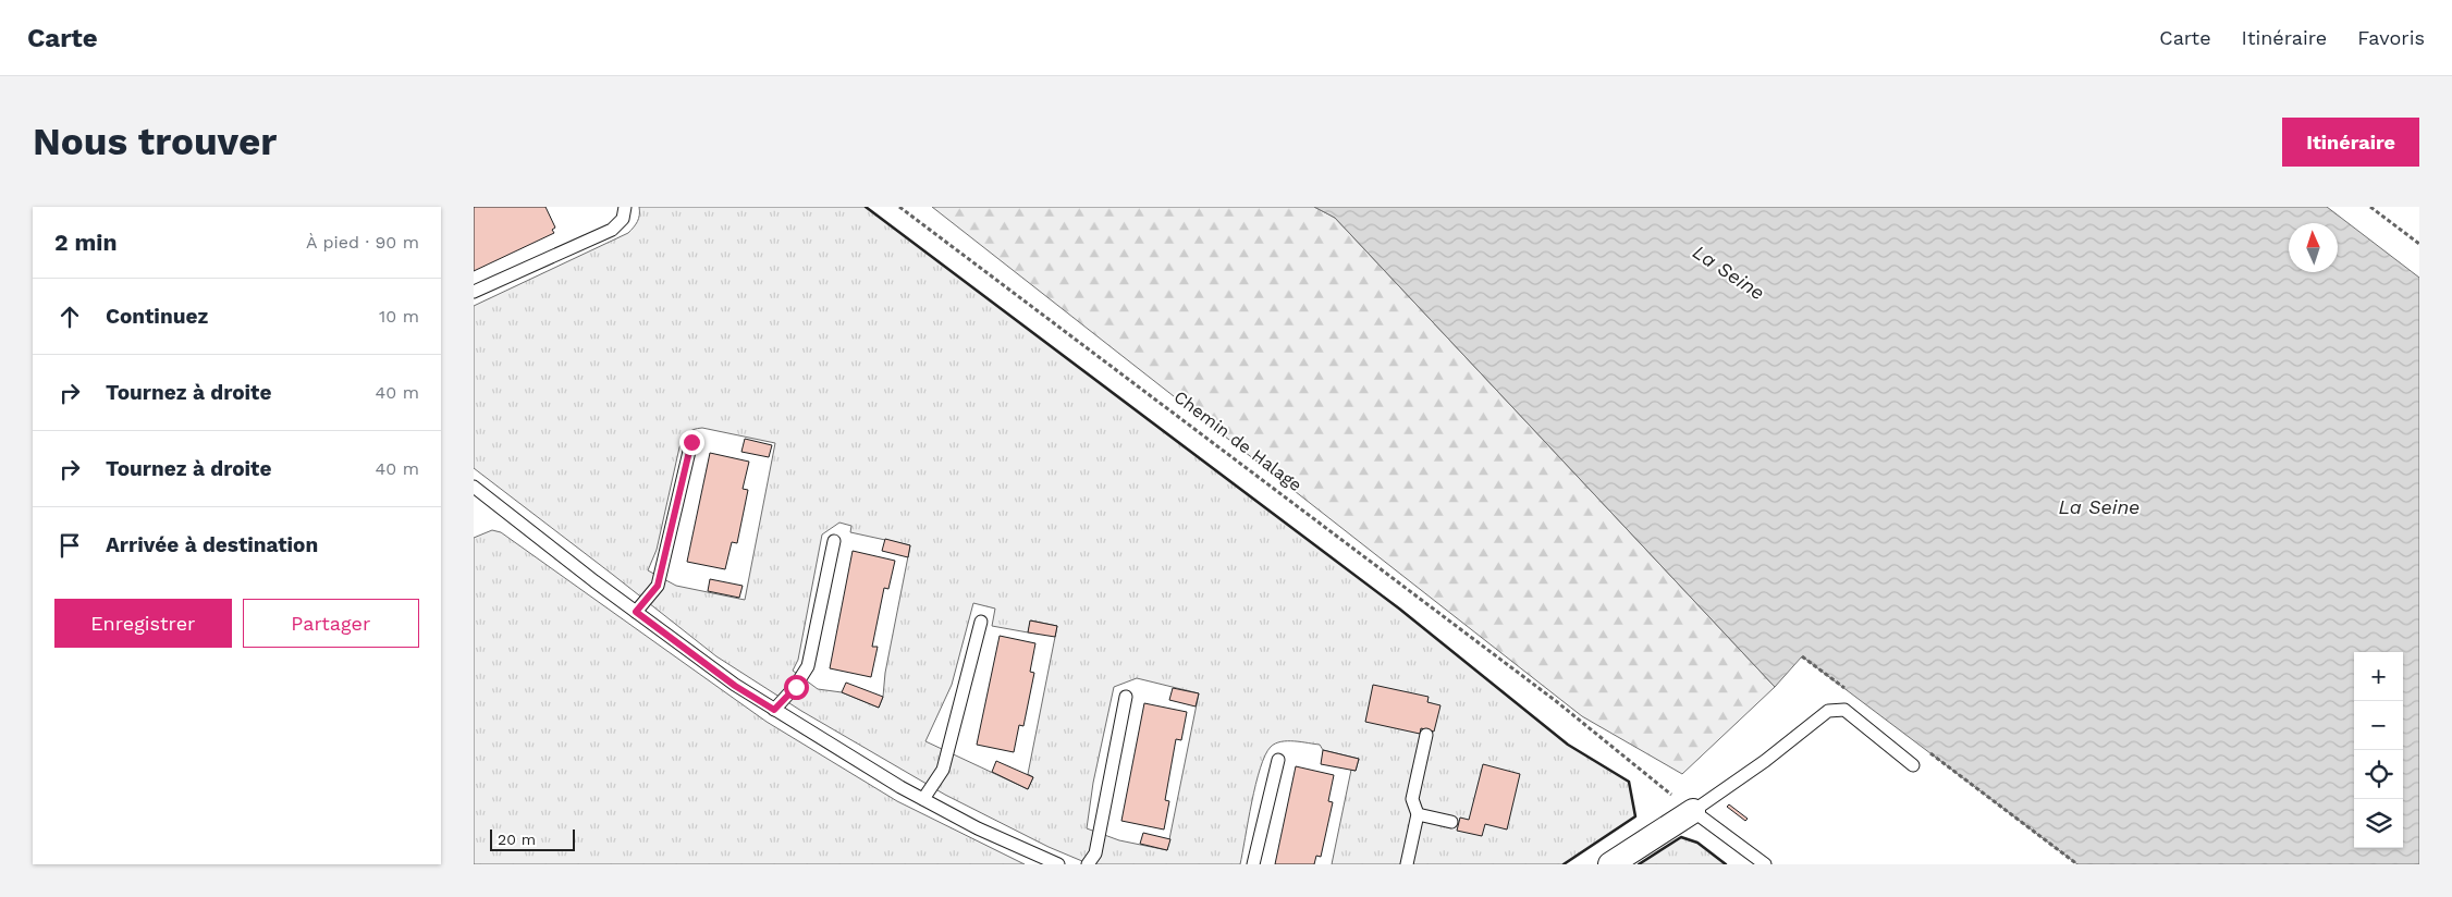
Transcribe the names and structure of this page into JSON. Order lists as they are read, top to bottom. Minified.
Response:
{"streets":{"path":["Chemin de Halage"]},"water":["La Seine"],"scale_bar":"20 m","north":"top","page":{"header":"Carte","nav":["Carte","Itinéraire","Favoris"],"buttons":["Itinéraire",["Enregistrer","Partager"]],"title":"Nous trouver","heading":["2 min","À pied · 90 m"],"list":[["Continuez","10 m"],["Tournez à droite","40 m"],["Tournez à droite","40 m"],"Arrivée à destination"],"map_buttons":["+","−"],"scale":"20 m"}}
